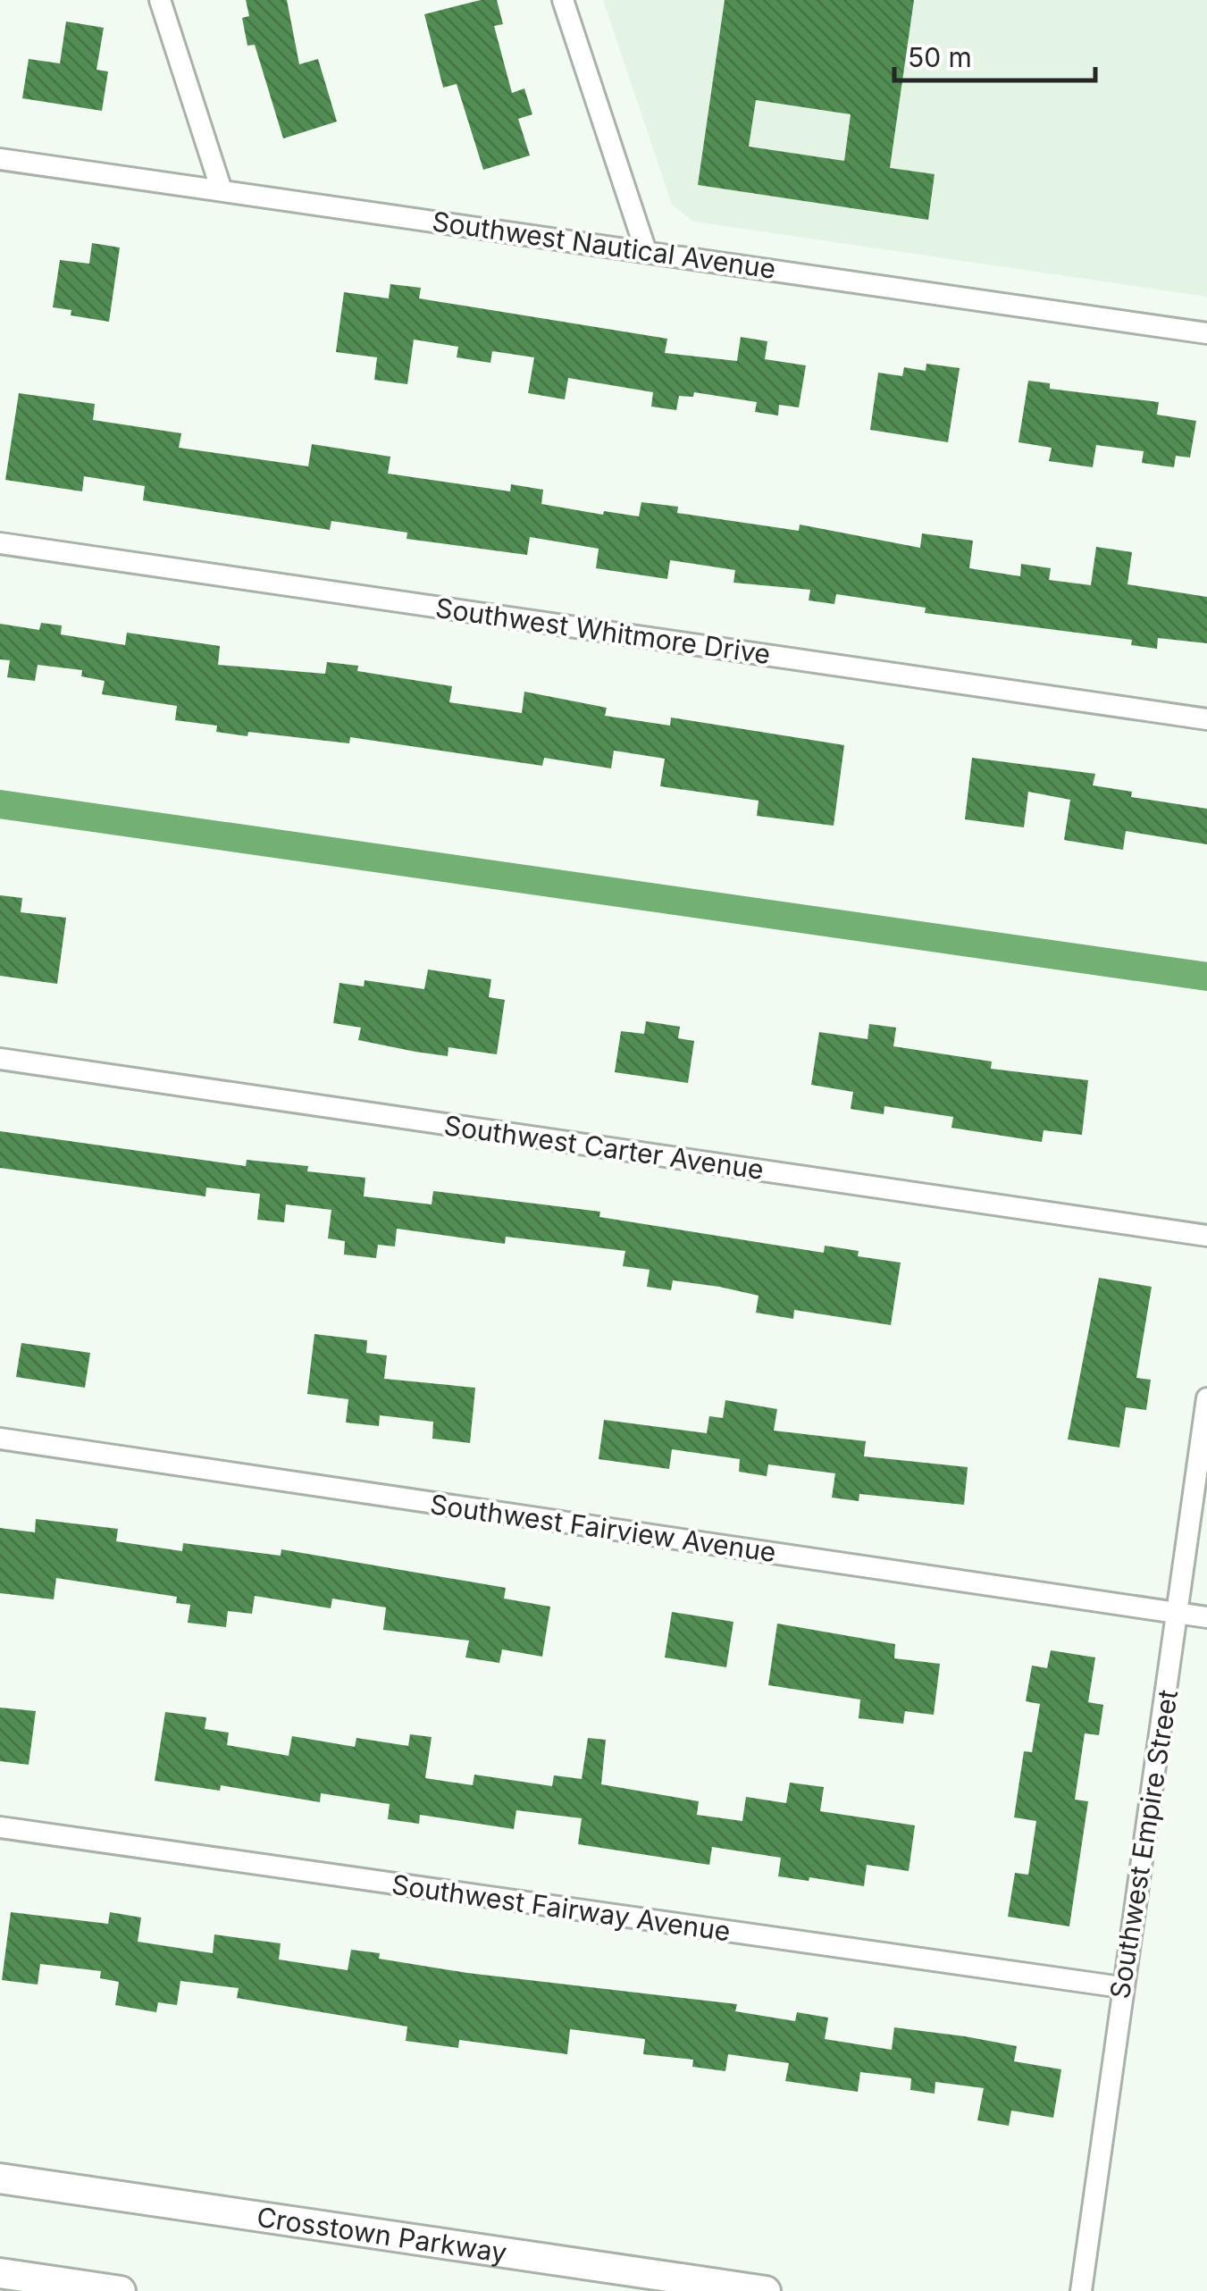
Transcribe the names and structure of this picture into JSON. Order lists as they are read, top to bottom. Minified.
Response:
{"streets":{"main road":["Crosstown Parkway"],"street":["Southwest Nautical Avenue","Southwest Whitmore Drive","Southwest Carter Avenue","Southwest Fairview Avenue","Southwest Empire Street","Southwest Fairway Avenue"]},"crossings":[["Southwest Fairview Avenue","Southwest Empire Street"],["Southwest Empire Street","Southwest Fairway Avenue"]],"scale_bar":"50 m"}
